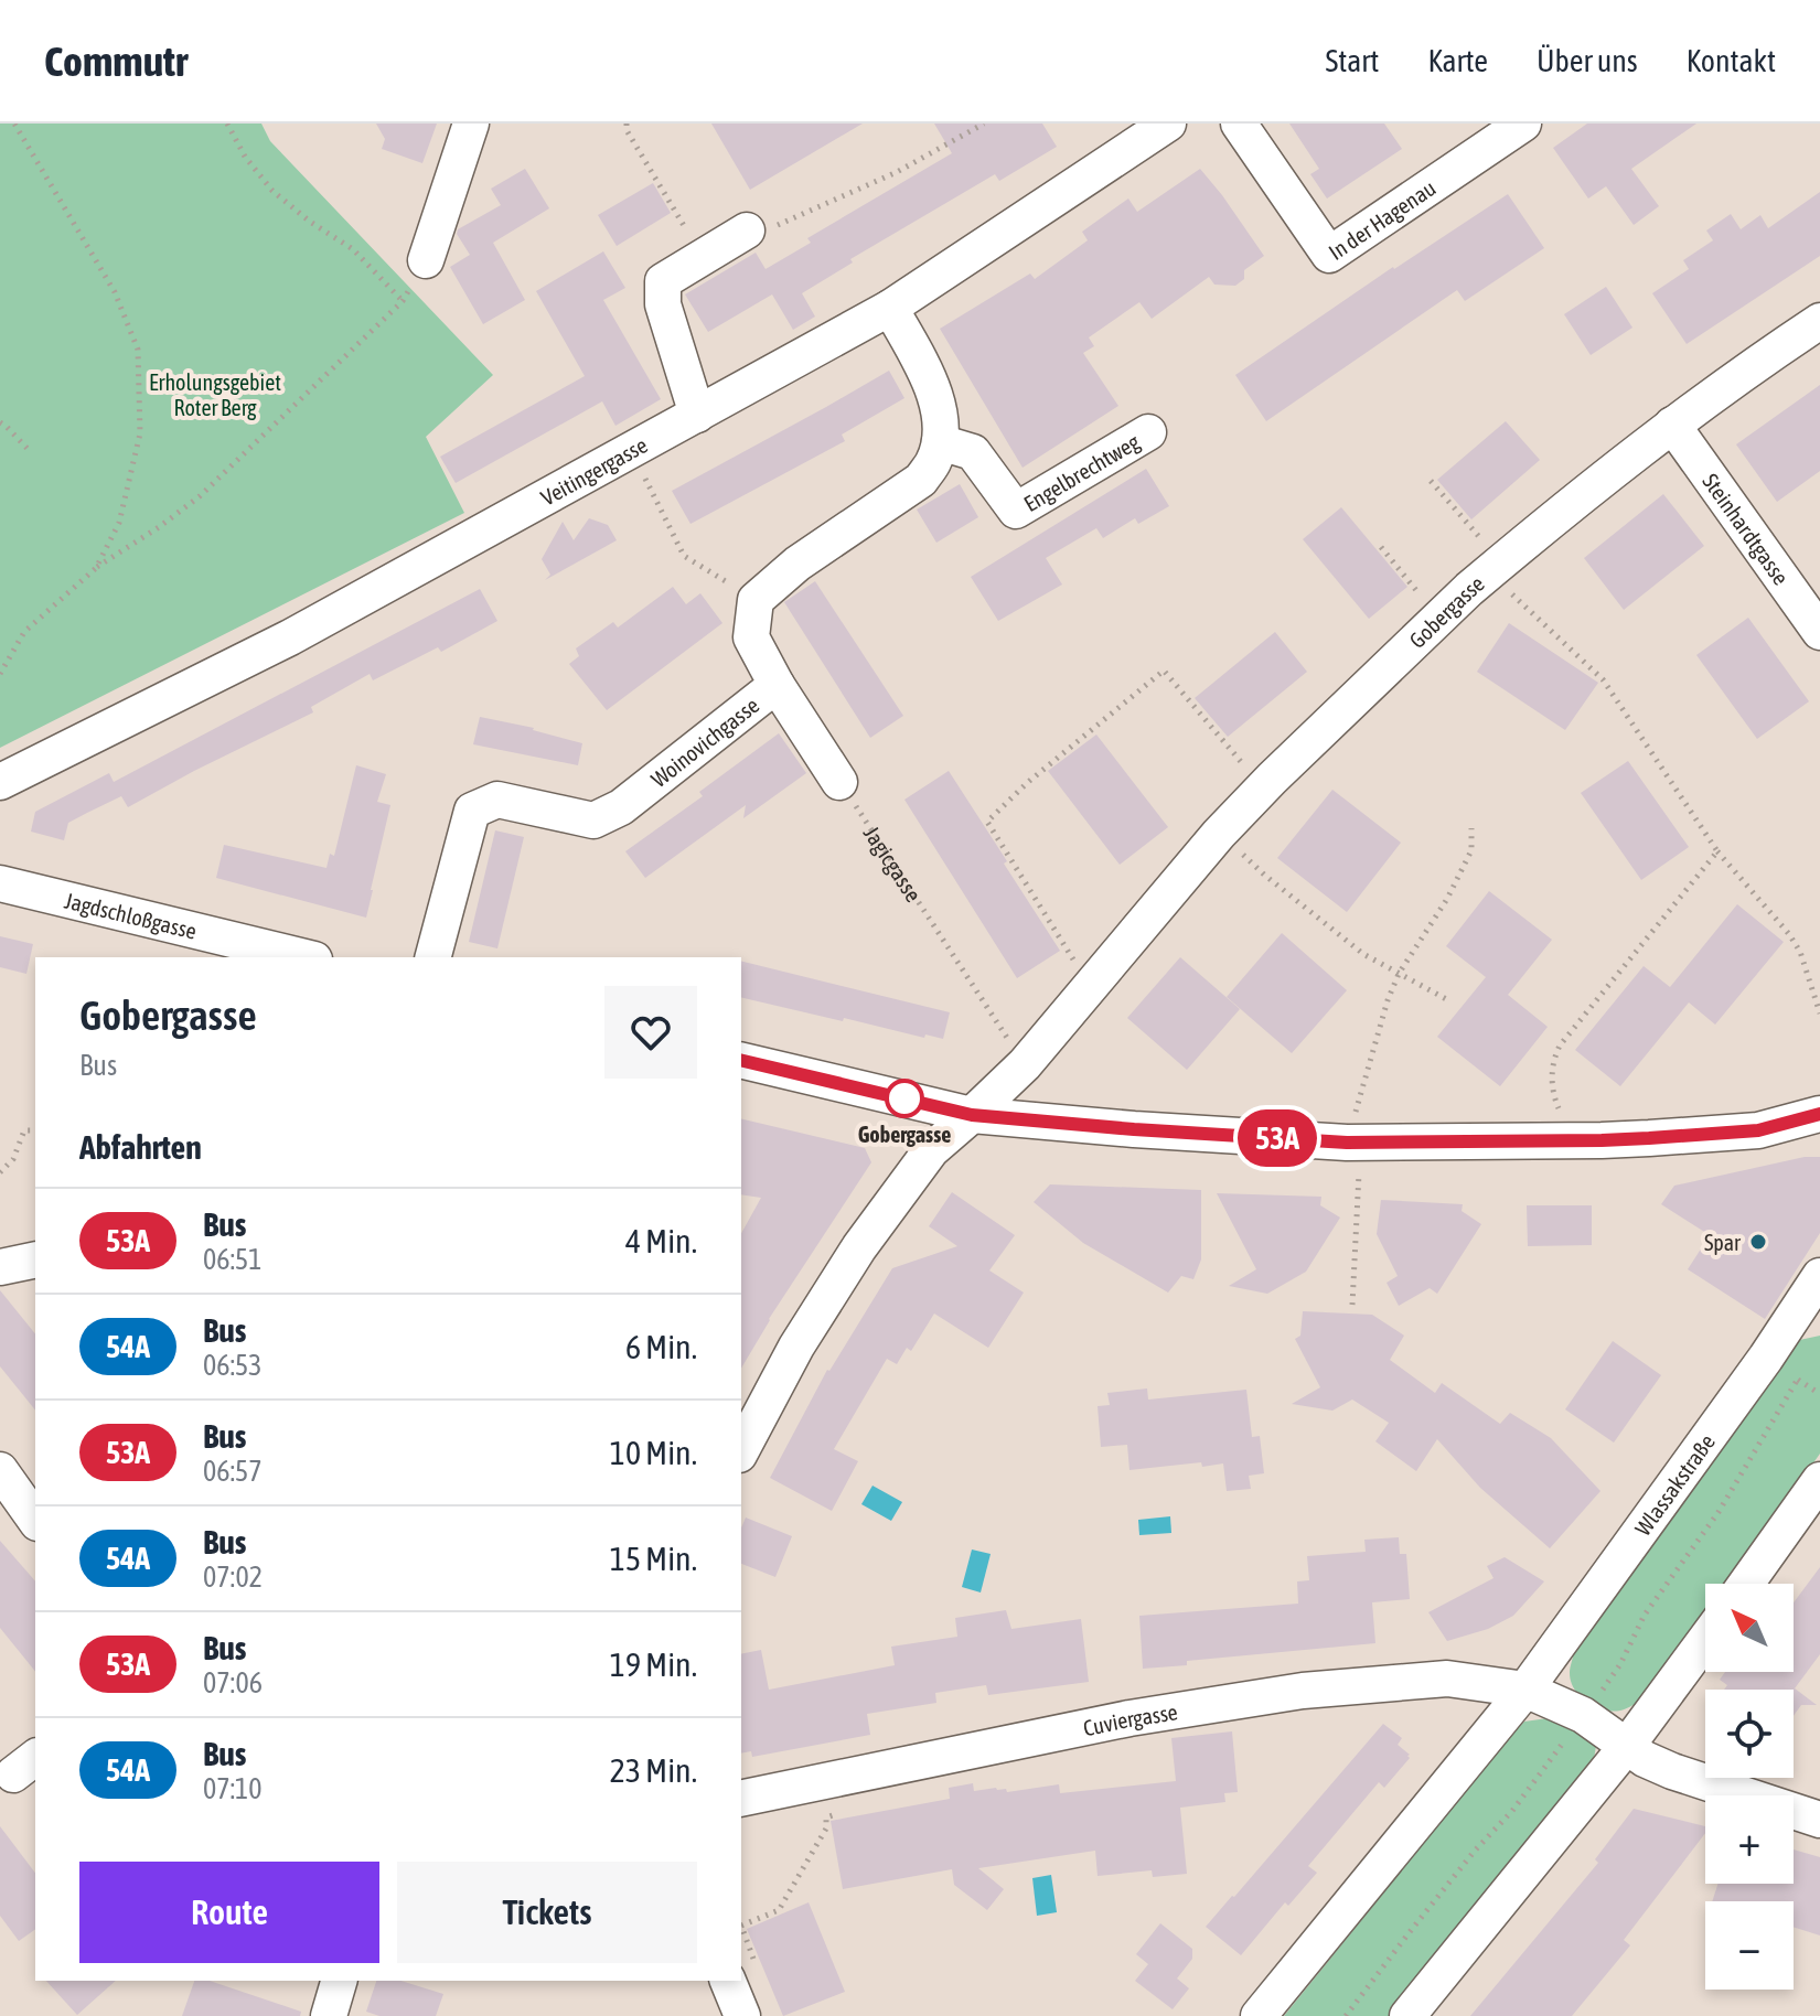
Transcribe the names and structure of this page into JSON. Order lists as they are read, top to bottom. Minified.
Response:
{"streets":{"street":["In der Hagenau","Veitingergasse","Engelbrechtweg","Steinhardtgasse","Gobergasse","Woinovichgasse","Jagdschloßgasse","Wlassakstraße","Cuviergasse"],"path":["Jagicgasse"]},"crossings":[["Steinhardtgasse","Gobergasse"],["Wlassakstraße","Cuviergasse"]],"parks":["Erholungsgebiet Roter Berg"],"places":["Gobergasse","Spar"],"lines":["bus line 53A"],"north":"top left","page":{"header":"Commutr","nav":["Start","Karte","Über uns","Kontakt"],"on_map":"53A","heading":[["Gobergasse","Bus"],"Abfahrten"],"list":[{"mark":"53A","name":"Bus","note":"06:51","value":"4 Min."},{"mark":"54A","name":"Bus","note":"06:53","value":"6 Min."},{"mark":"53A","name":"Bus","note":"06:57","value":"10 Min."},{"mark":"54A","name":"Bus","note":"07:02","value":"15 Min."},{"mark":"53A","name":"Bus","note":"07:06","value":"19 Min."},{"mark":"54A","name":"Bus","note":"07:10","value":"23 Min."}],"map_buttons":["+","−"],"buttons":["Route","Tickets"]}}
